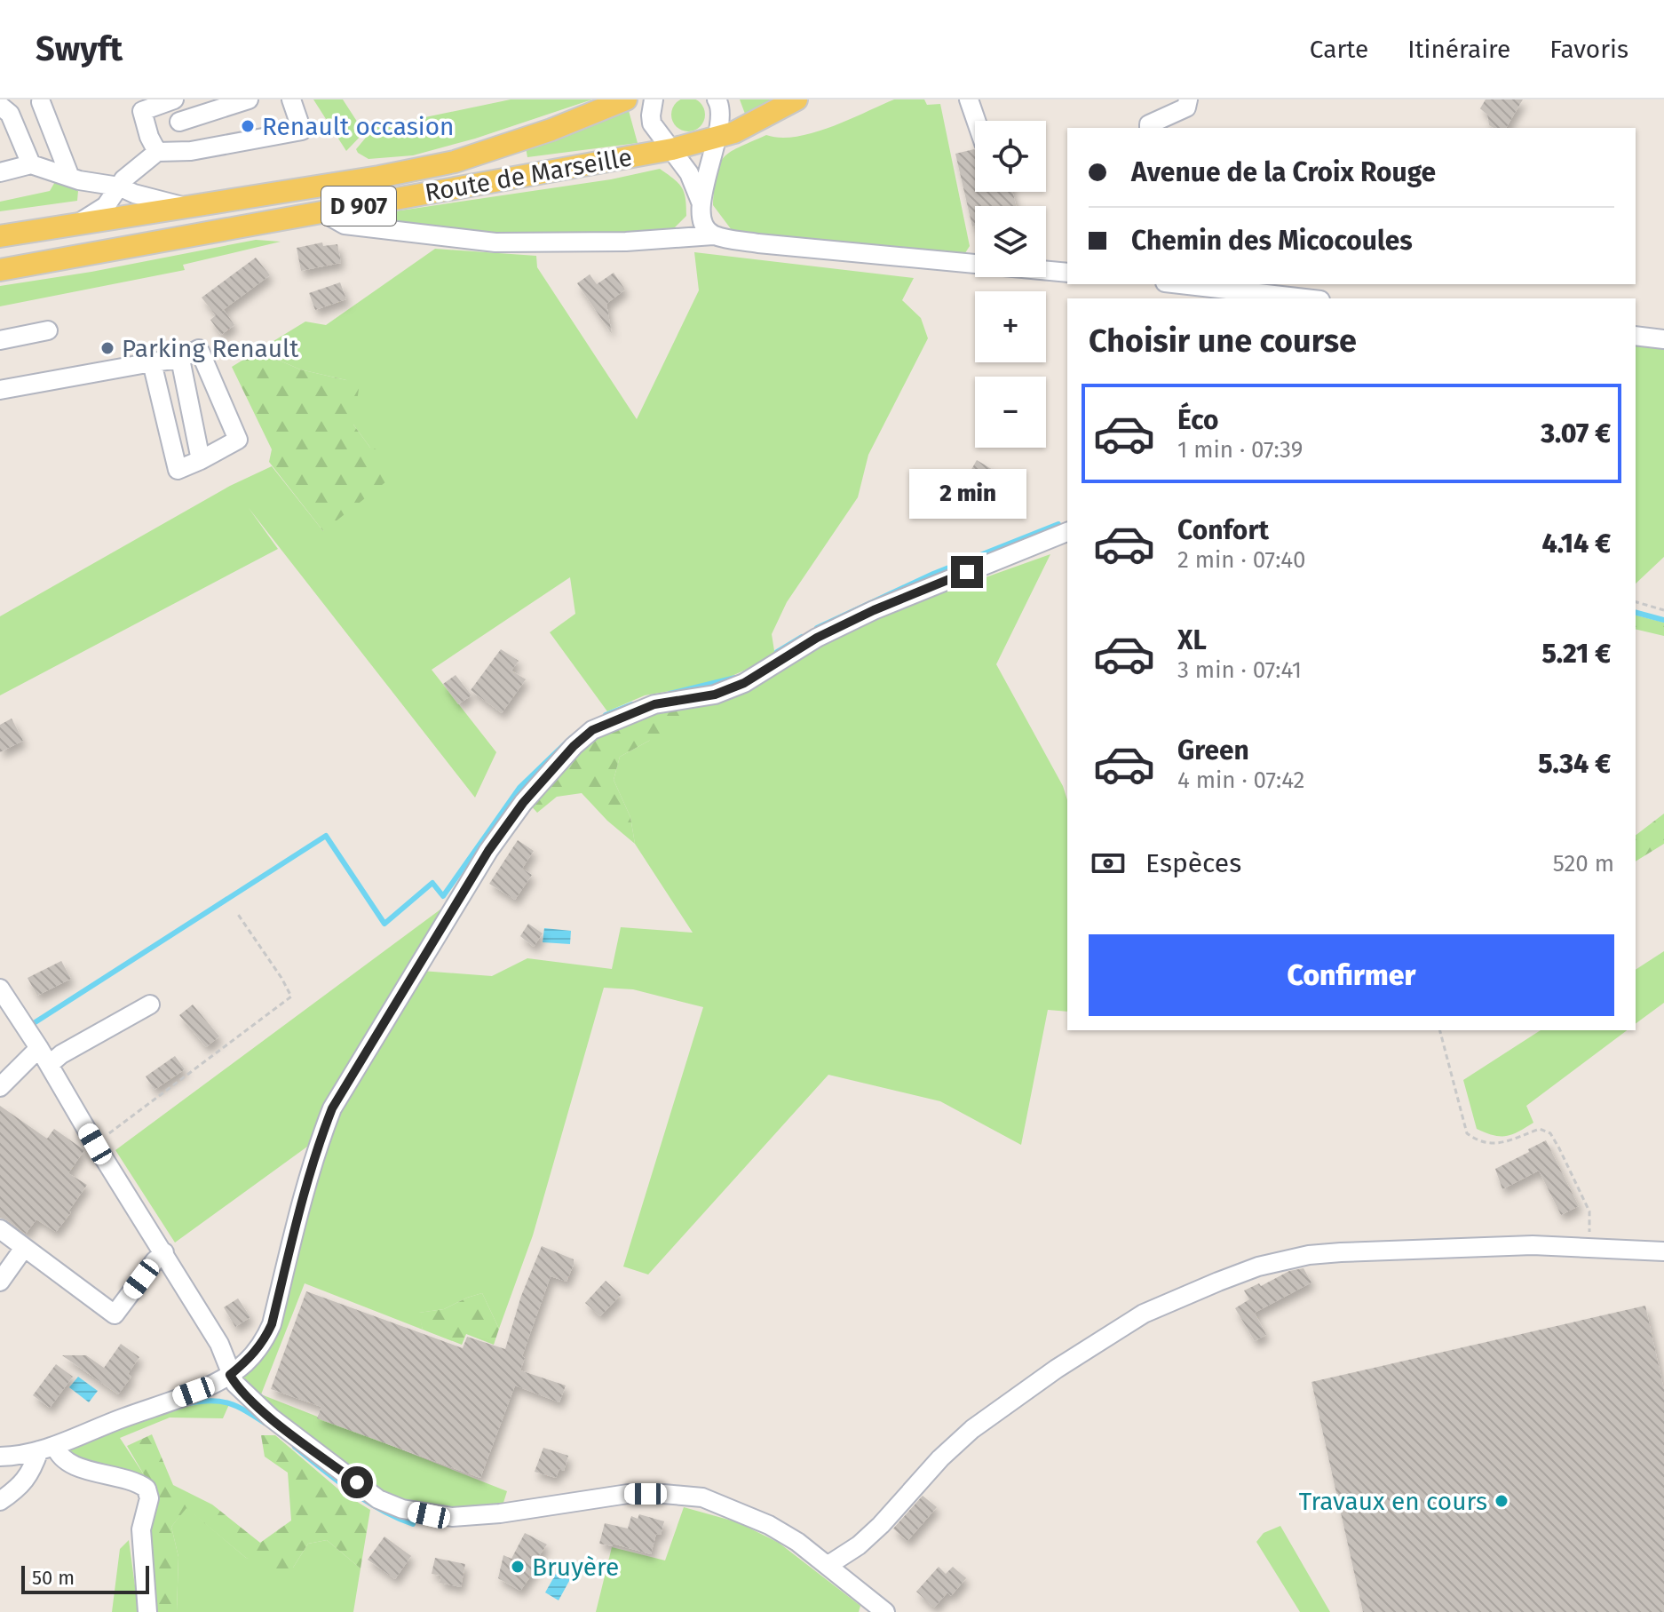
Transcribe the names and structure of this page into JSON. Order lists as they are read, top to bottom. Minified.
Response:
{"streets":{"main road":["Route de Marseille","D 907"]},"places":["Renault occasion","Parking Renault","Travaux en cours","Bruyère"],"scale_bar":"50 m","page":{"header":"Swyft","nav":["Carte","Itinéraire","Favoris"],"map_buttons":["+","−"],"banner":["Avenue de la Croix Rouge","Chemin des Micocoules"],"heading":"Choisir une course","list":[{"name":"Éco","note":"1 min · 07:39","value":"3.07 €"},{"name":"Confort","note":"2 min · 07:40","value":"4.14 €"},{"name":"XL","note":"3 min · 07:41","value":"5.21 €"},{"name":"Green","note":"4 min · 07:42","value":"5.34 €"}],"bubble":"2 min","pay":["Espèces","520 m"],"buttons":"Confirmer","scale":"50 m"}}
